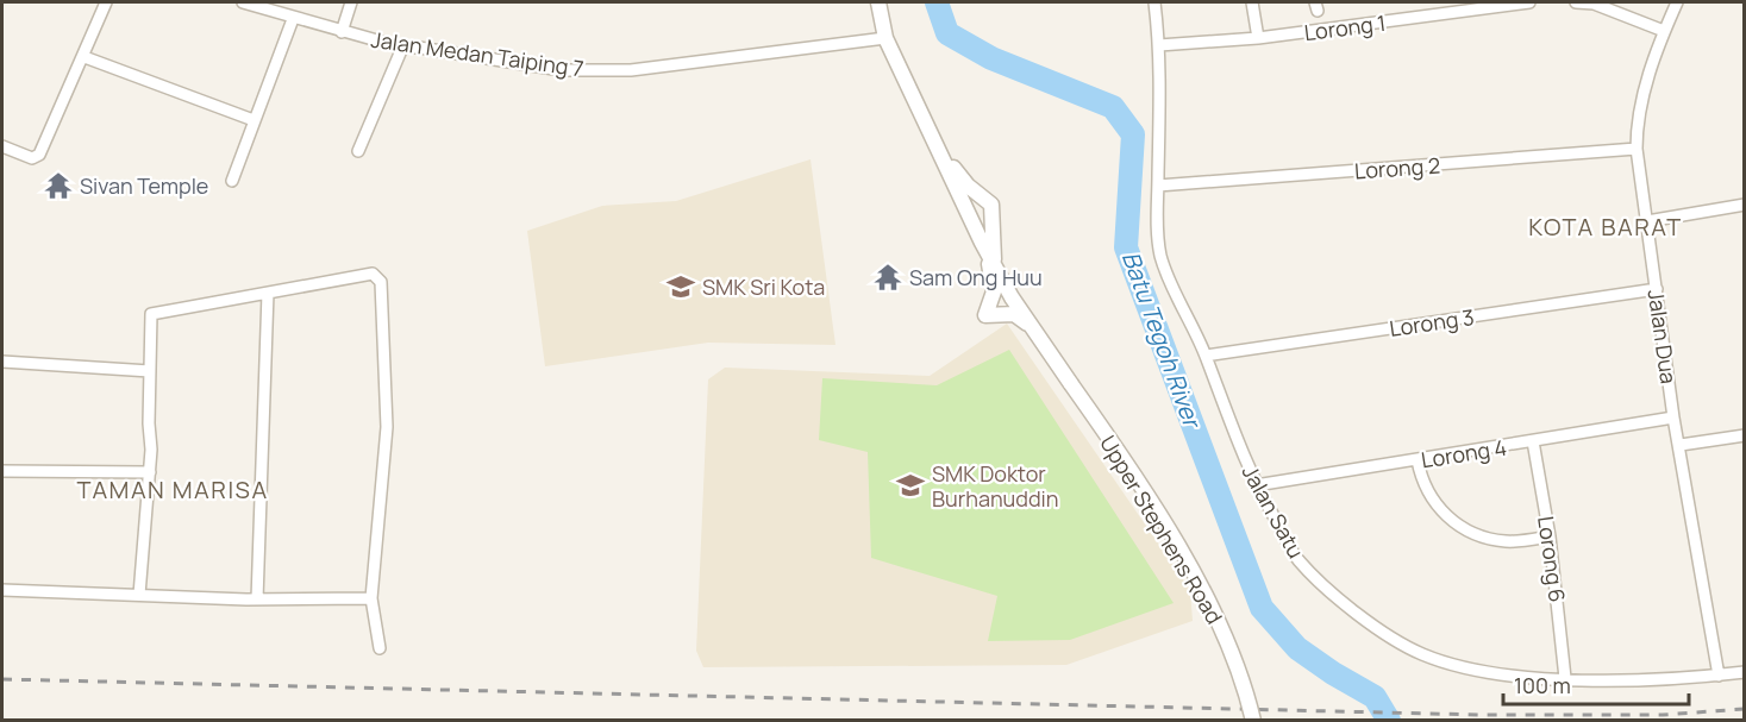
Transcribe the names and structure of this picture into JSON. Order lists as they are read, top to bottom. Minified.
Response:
{"streets":{"street":["Lorong 1","Jalan Medan Taiping 7","Lorong 2","Lorong 3","Jalan Dua","Lorong 4","Jalan Satu","Upper Stephens Road","Lorong 6"]},"crossings":[["Lorong 1","Jalan Satu"],["Lorong 2","Jalan Dua"],["Lorong 2","Jalan Satu"],["Lorong 3","Jalan Dua"],["Lorong 3","Jalan Satu"],["Jalan Dua","Lorong 4"],["Jalan Dua","Jalan Satu"],["Lorong 4","Jalan Satu"],["Lorong 4","Lorong 6"],["Jalan Satu","Lorong 6"]],"districts":["KOTA BARAT","TAMAN MARISA"],"water":["Batu Tegoh River"],"places":{"temple":["Sivan Temple","Sam Ong Huu"],"school or university":["SMK Sri Kota","SMK Doktor Burhanuddin"]},"scale_bar":"100 m"}
